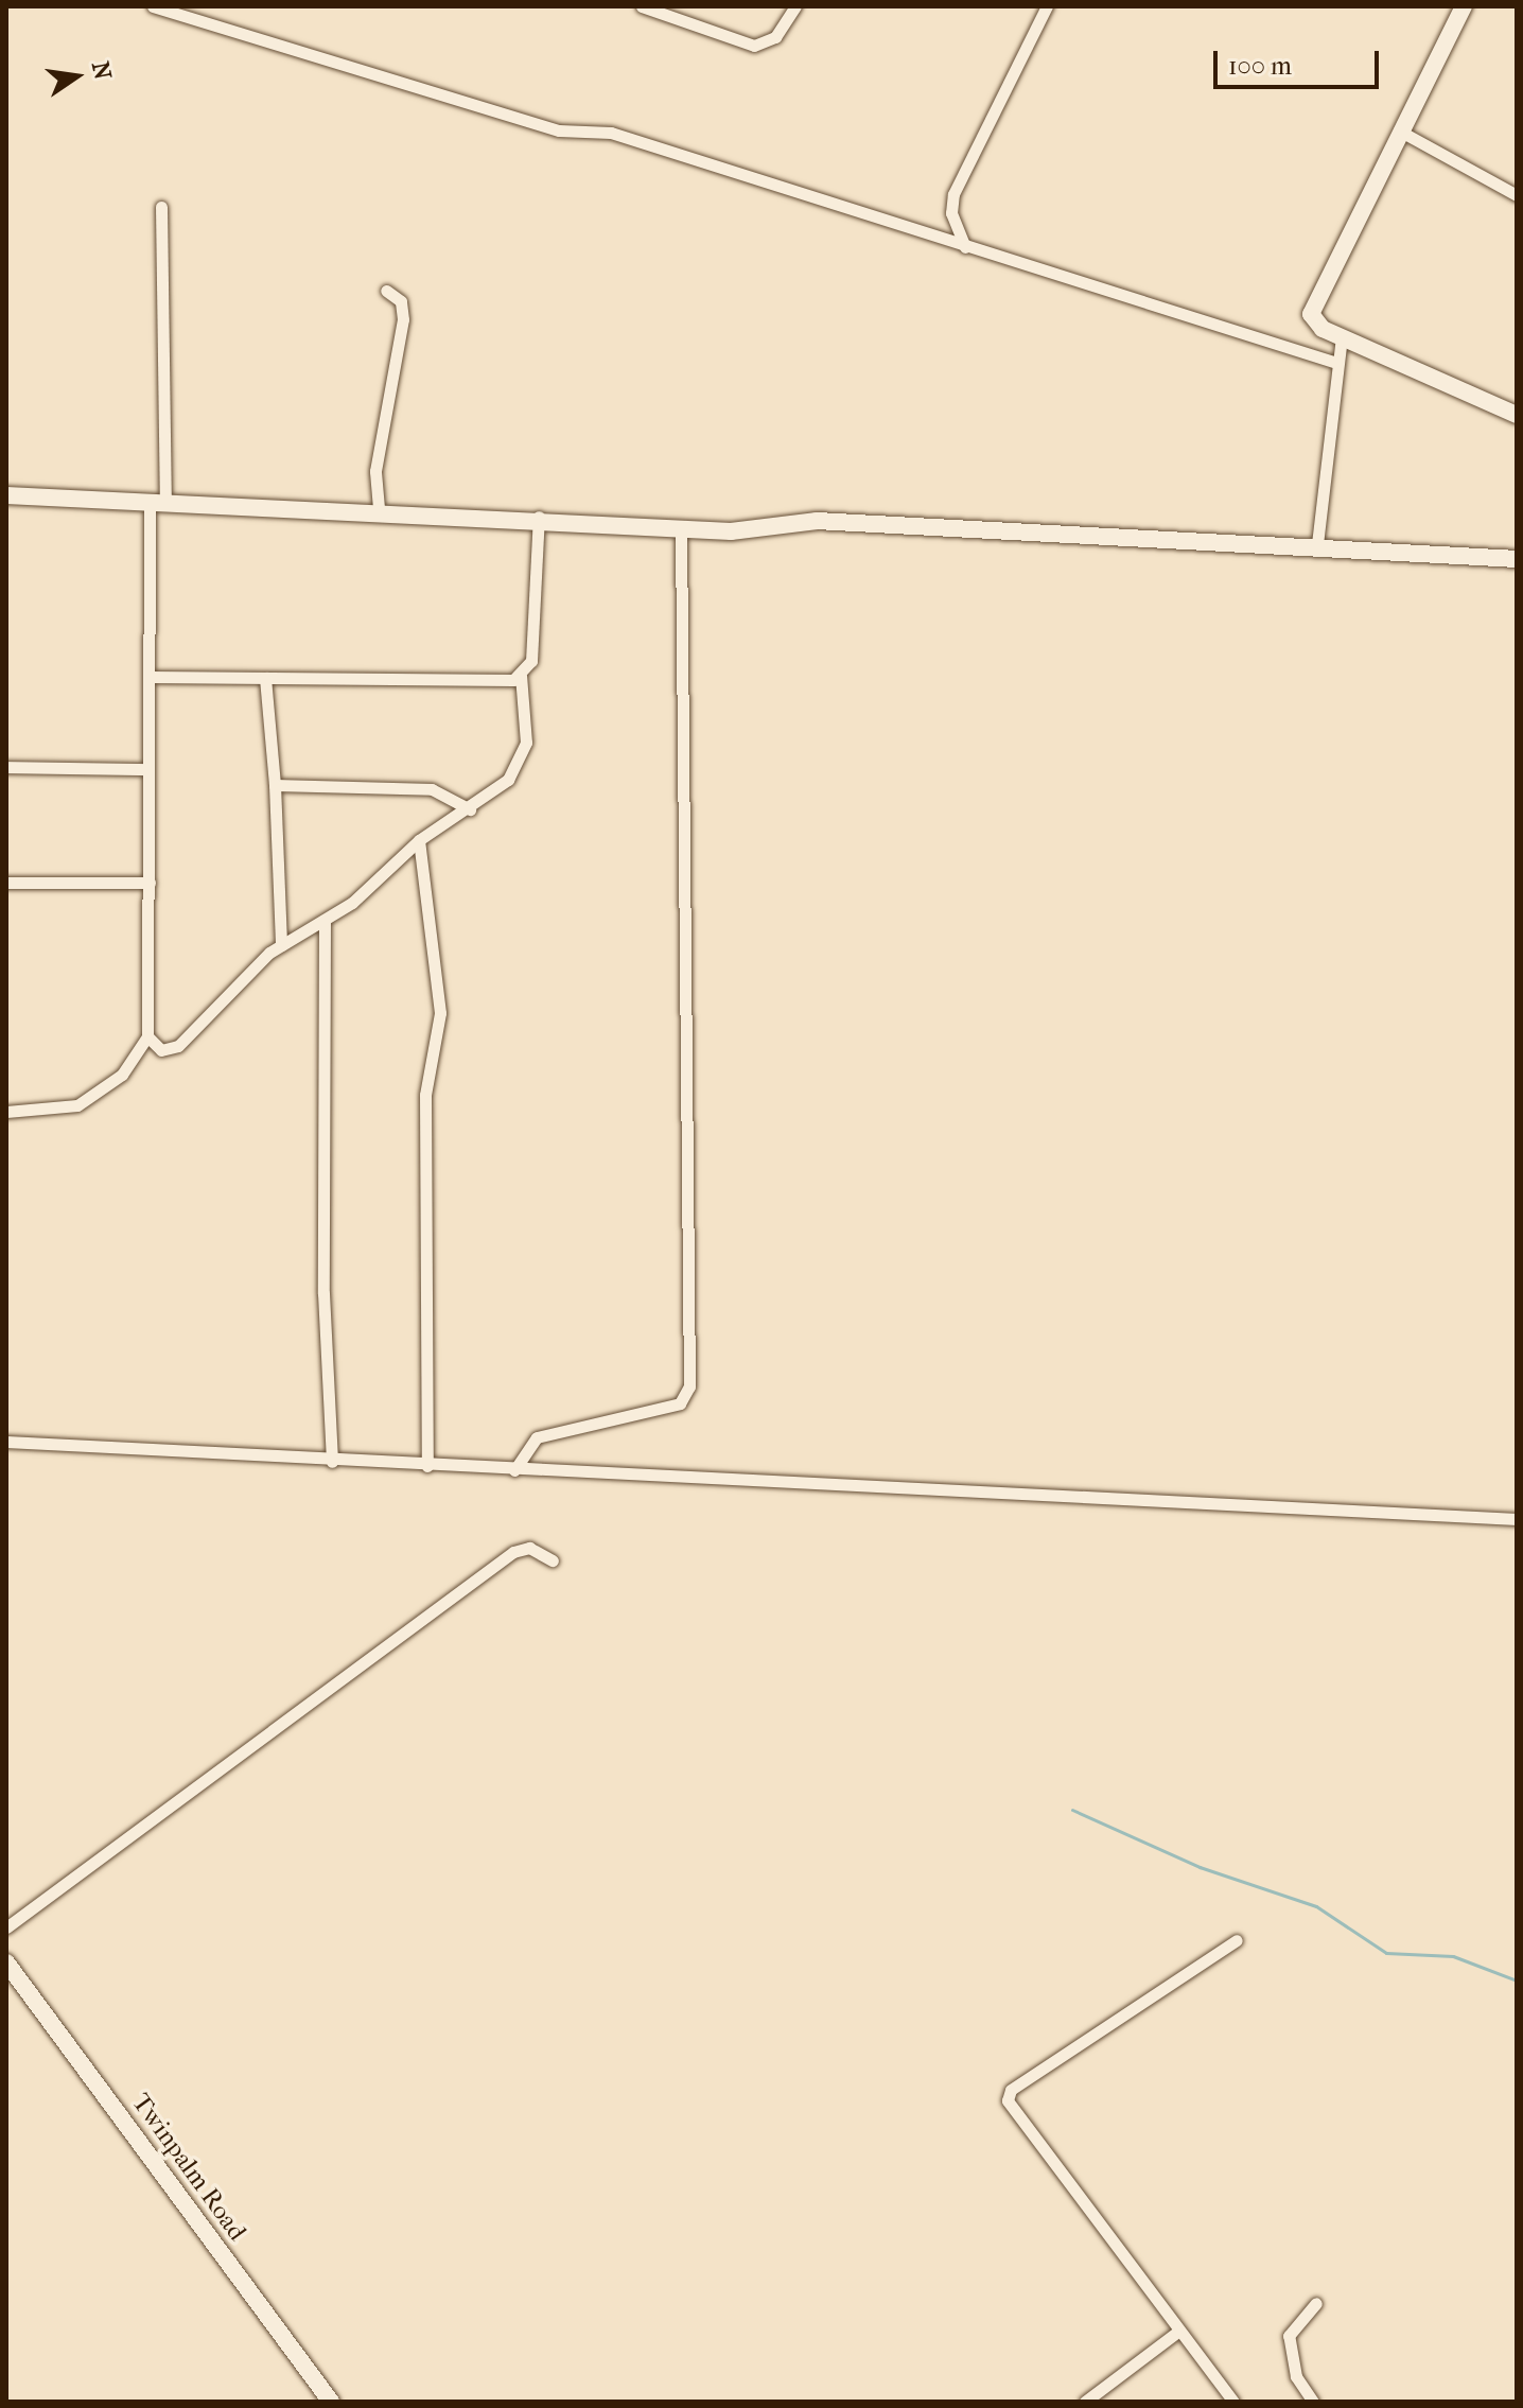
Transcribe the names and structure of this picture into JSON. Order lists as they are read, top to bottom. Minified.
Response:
{"streets":{"street":["Twinpalm Road"]},"scale_bar":"100 m","north":"right"}
